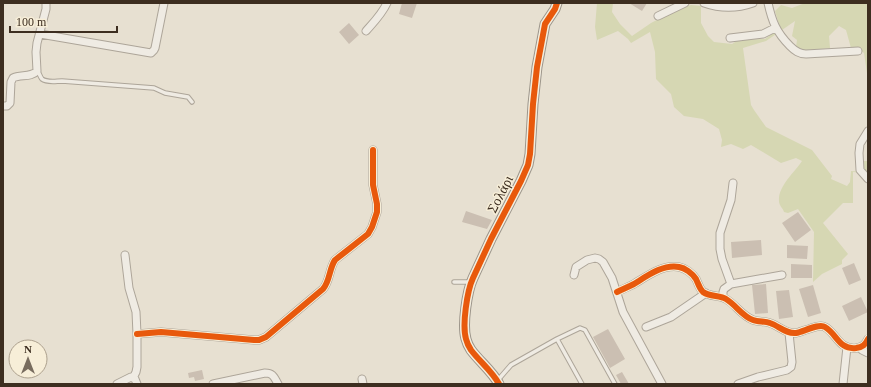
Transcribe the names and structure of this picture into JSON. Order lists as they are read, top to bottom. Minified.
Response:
{"streets":{"street":["Σολάρι"]},"scale_bar":"100 m","north":"top"}
